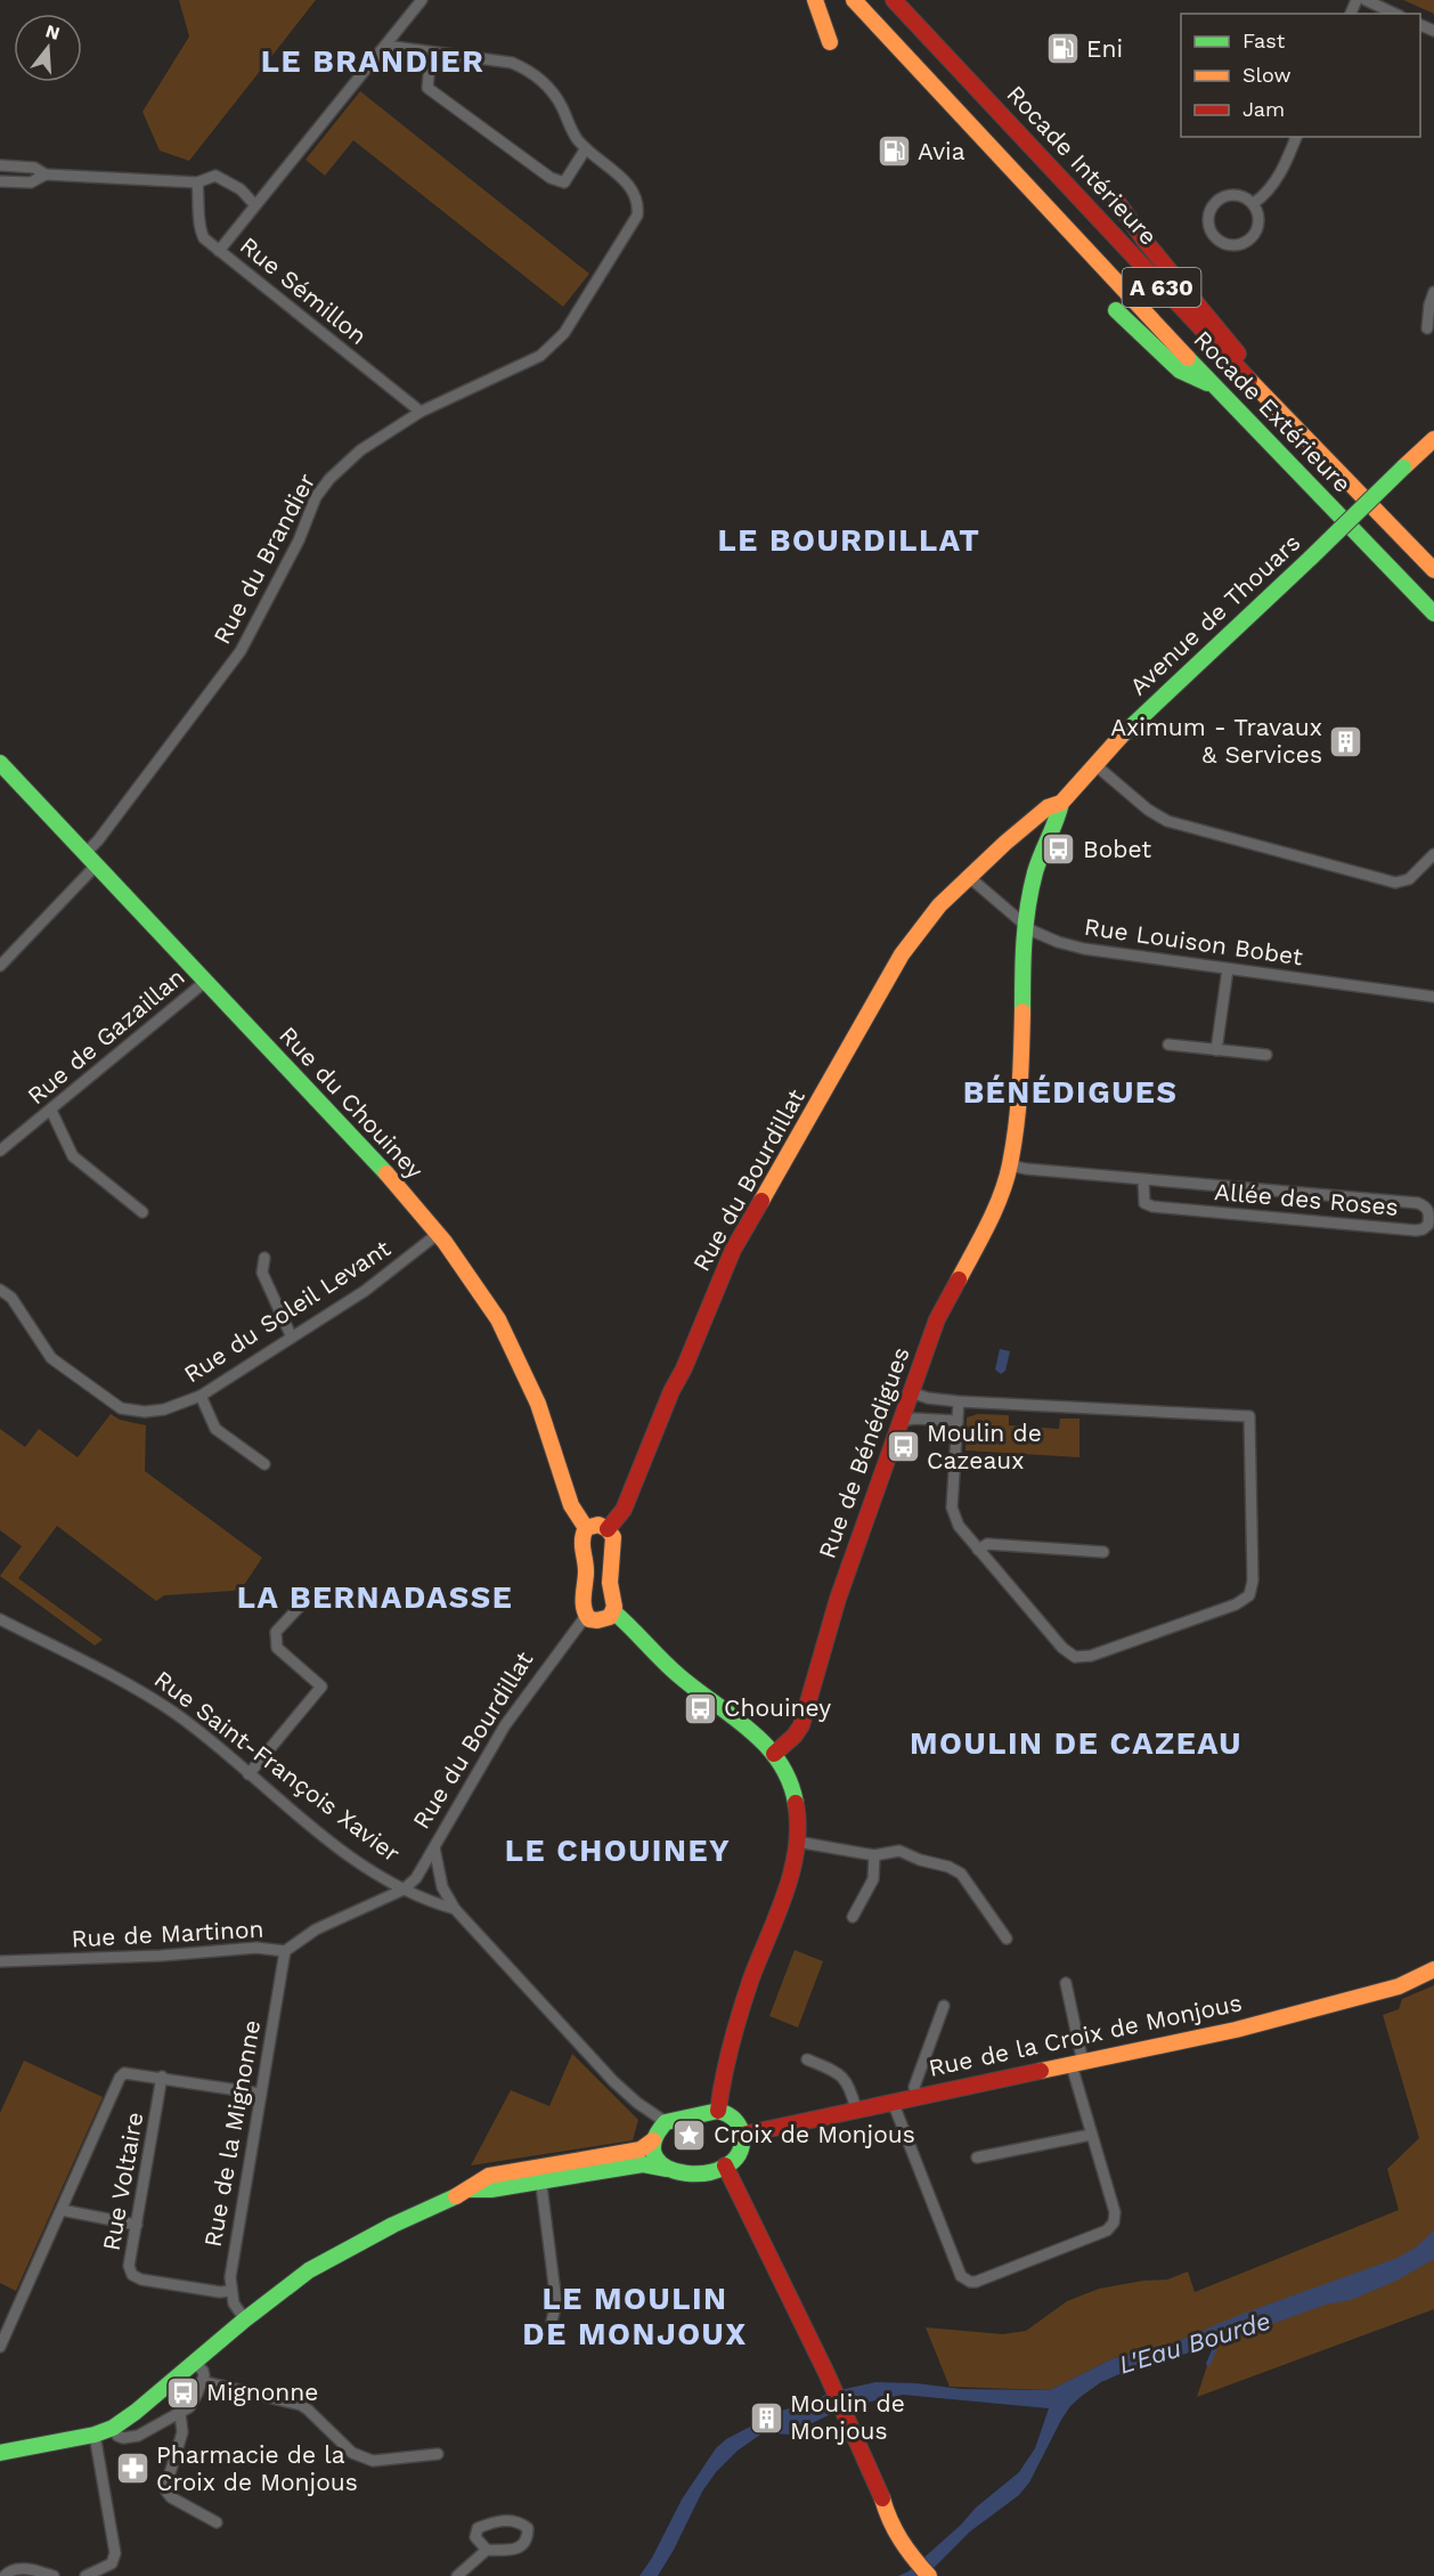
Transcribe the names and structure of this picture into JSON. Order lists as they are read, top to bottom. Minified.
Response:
{"streets":{"main road":["Rocade Intérieure","A 630","Rocade Extérieure","Avenue de Thouars","Rue du Chouiney","Rue du Bourdillat","Rue de Bénédigues","Rue de la Croix de Monjous"],"street":["Rue Sémillon","Rue du Brandier","Rue Louison Bobet","Rue de Gazaillan","Allée des Roses","Rue du Soleil Levant","Rue Saint-François Xavier","Rue de Martinon","Rue de la Mignonne","Rue Voltaire"]},"crossings":[["Rue Sémillon","Rue du Brandier"],["Rue du Brandier","Rue du Chouiney"],["Avenue de Thouars","Rue Louison Bobet"],["Avenue de Thouars","Rue du Bourdillat"],["Avenue de Thouars","Rue de Bénédigues"],["Rue Louison Bobet","Rue du Bourdillat"],["Rue Louison Bobet","Rue de Bénédigues"],["Rue de Gazaillan","Rue du Chouiney"],["Rue du Chouiney","Rue du Soleil Levant"],["Rue du Bourdillat","Rue Saint-François Xavier"],["Rue du Bourdillat","Rue de Martinon"],["Allée des Roses","Rue de Bénédigues"],["Rue Saint-François Xavier","Rue de Martinon"],["Rue Saint-François Xavier","Rue de la Croix de Monjous"],["Rue de Martinon","Rue de la Mignonne"],["Rue de la Mignonne","Rue Voltaire"]],"districts":["LE BRANDIER","LE BOURDILLAT","BÉNÉDIGUES","LA BERNADASSE","MOULIN DE CAZEAU","LE CHOUINEY","LE MOULIN DE MONJOUX"],"water":["L'Eau Bourde"],"places":{"fuel station":["Eni","Avia"],"building":["Aximum - Travaux & Services","Moulin de Monjous"],"bus stop":["Bobet","Moulin de Cazeaux","Chouiney","Mignonne"],"place":["Croix de Monjous"],"pharmacy":["Pharmacie de la Croix de Monjous"]},"legend":["Fast","Slow","Jam"],"north":"top"}
